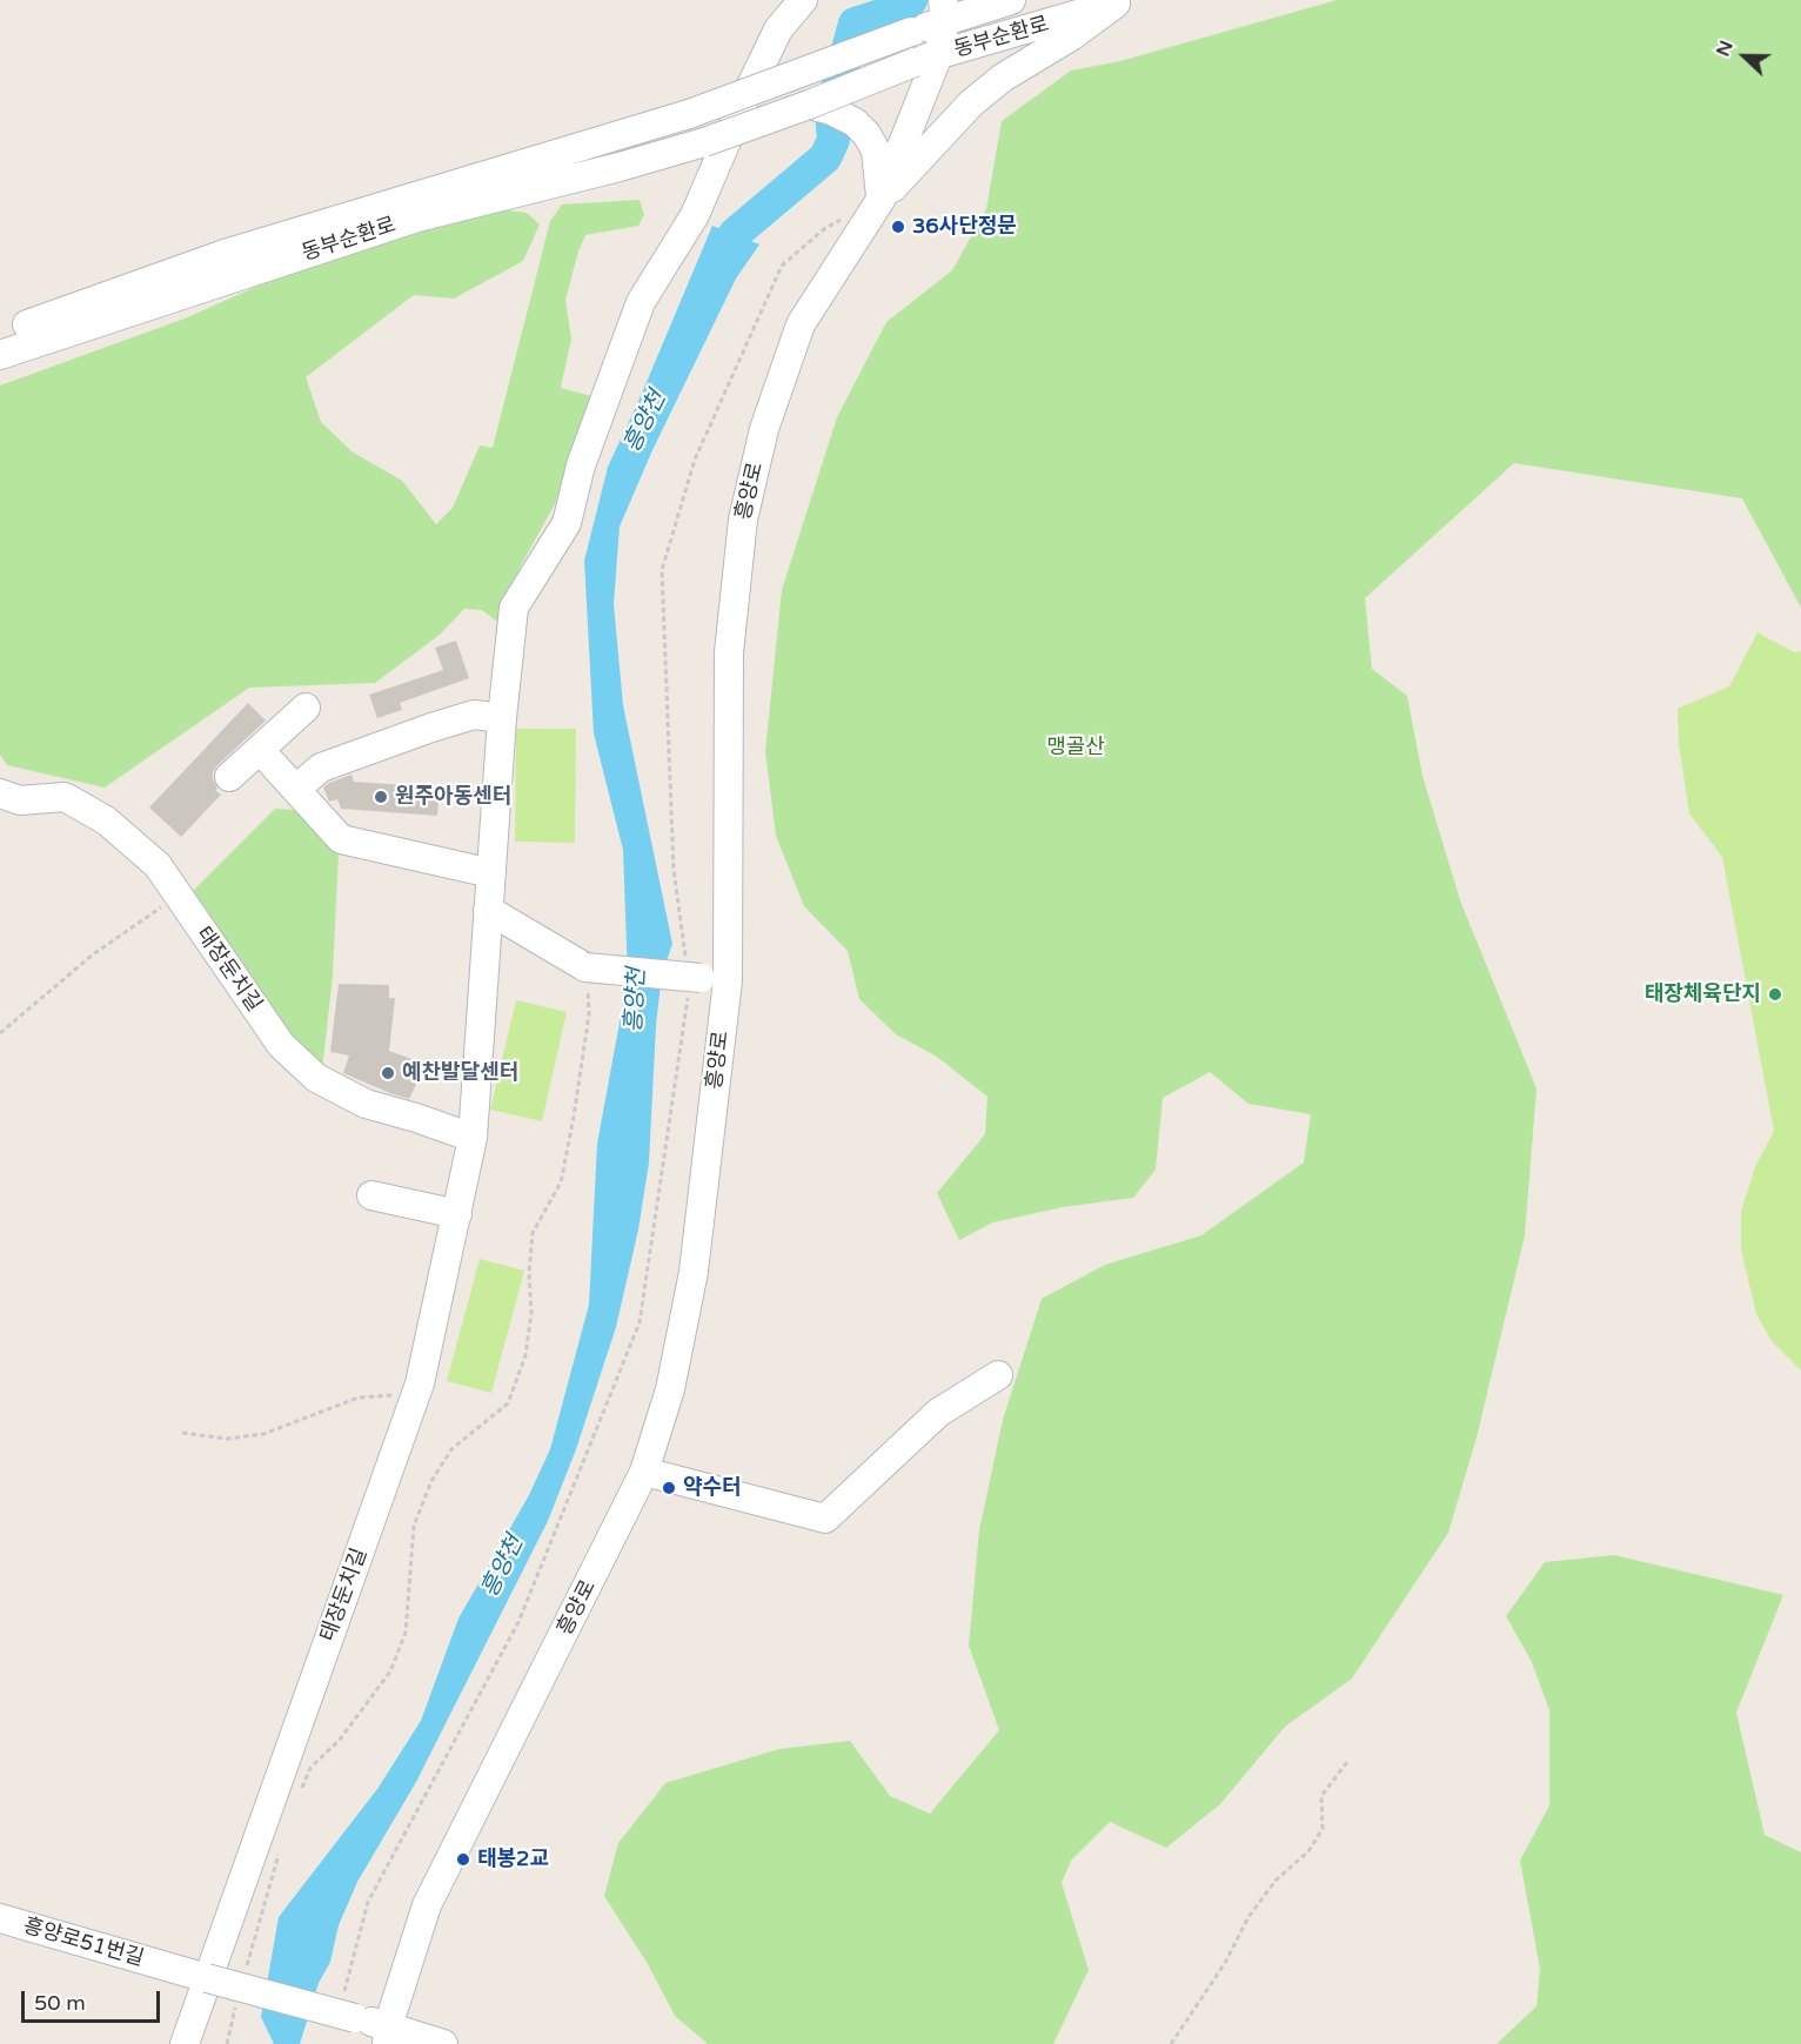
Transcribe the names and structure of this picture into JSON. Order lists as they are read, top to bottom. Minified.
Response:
{"streets":{"street":["동부순환로","흥양로","태장둔치길","흥양로51번길"]},"crossings":[["동부순환로","흥양로"],["태장둔치길","흥양로51번길"]],"water":["흥양천"],"parks":["맹골산"],"places":["36사단정문","원주아동센터","태장체육단지","예찬발달센터","약수터","태봉2교"],"scale_bar":"50 m","north":"left"}
